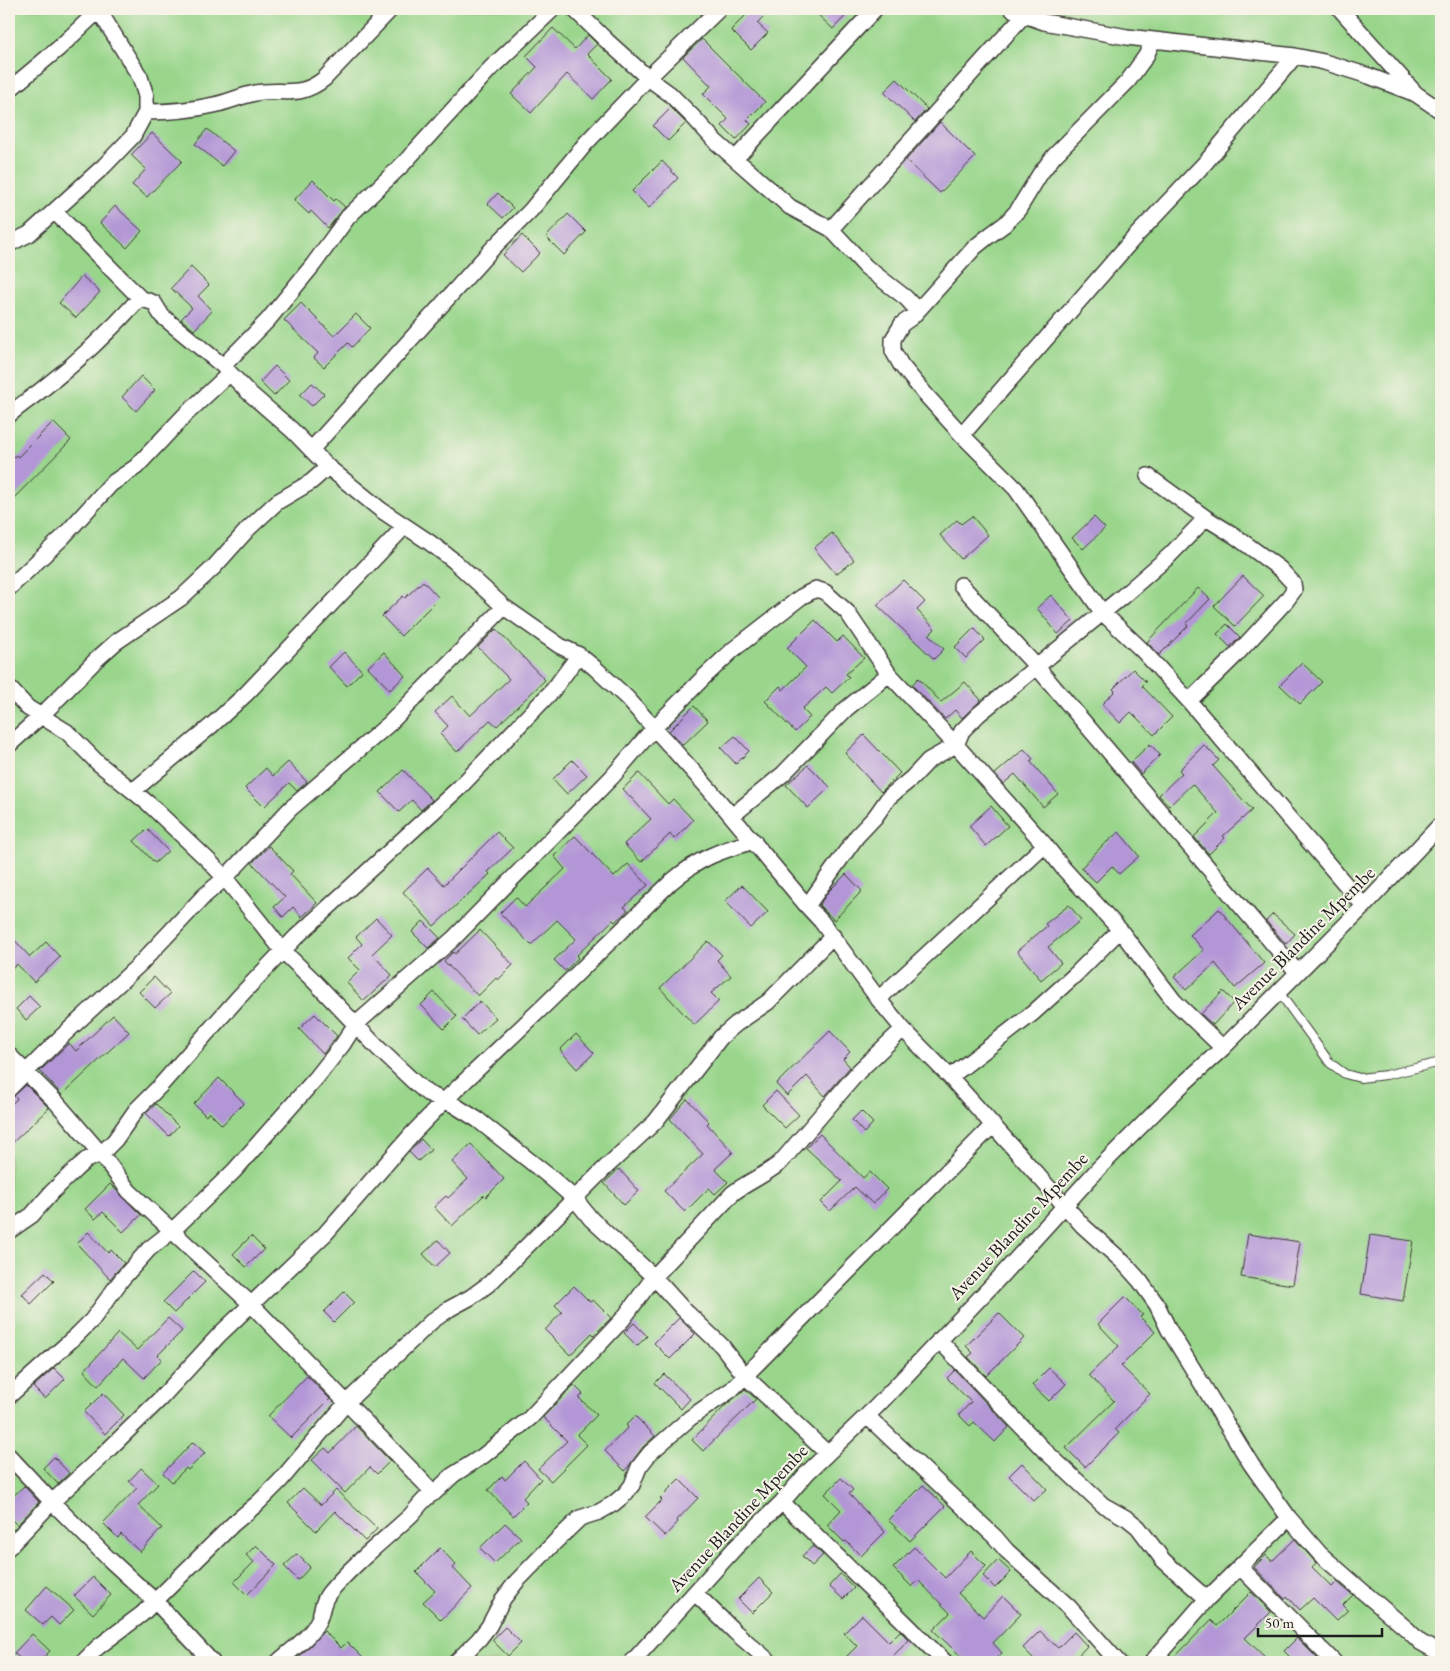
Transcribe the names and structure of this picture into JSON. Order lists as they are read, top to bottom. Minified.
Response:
{"streets":{"street":["Avenue Blandine Mpembe"]},"scale_bar":"50 m"}
